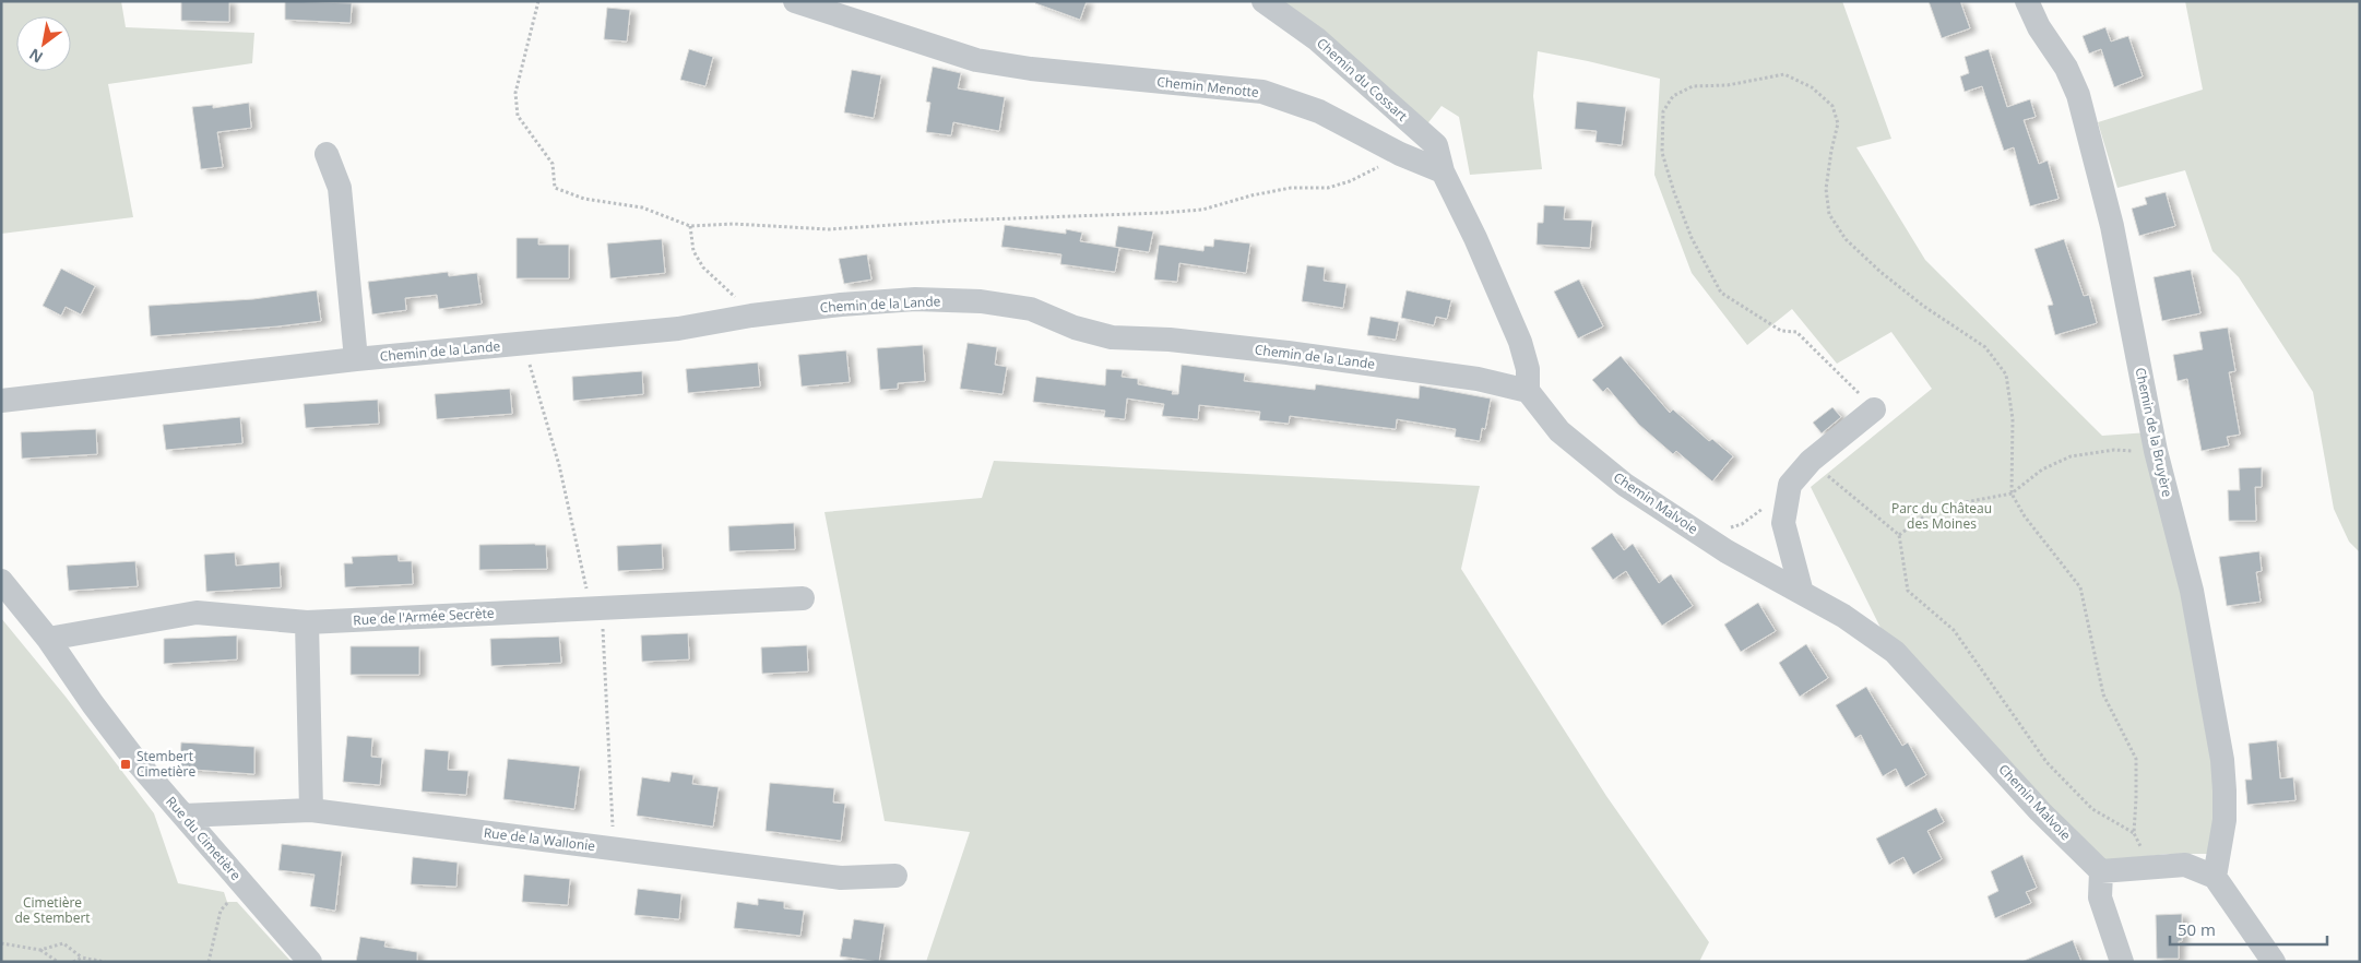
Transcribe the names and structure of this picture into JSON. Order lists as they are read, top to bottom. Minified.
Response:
{"streets":{"street":["Chemin du Cossart","Chemin Menotte","Chemin de la Lande","Chemin de la Bruyère","Chemin Malvoie","Rue de l'Armée Secrète","Rue du Cimetière","Rue de la Wallonie"]},"crossings":[["Chemin du Cossart","Chemin Menotte"],["Chemin de la Lande","Chemin Malvoie"],["Rue de l'Armée Secrète","Rue du Cimetière"],["Rue du Cimetière","Rue de la Wallonie"]],"parks":["Parc du Château des Moines","Cimetière de Stembert"],"places":{"transit":["Stembert Cimetière"]},"scale_bar":"50 m","north":"bottom left"}
